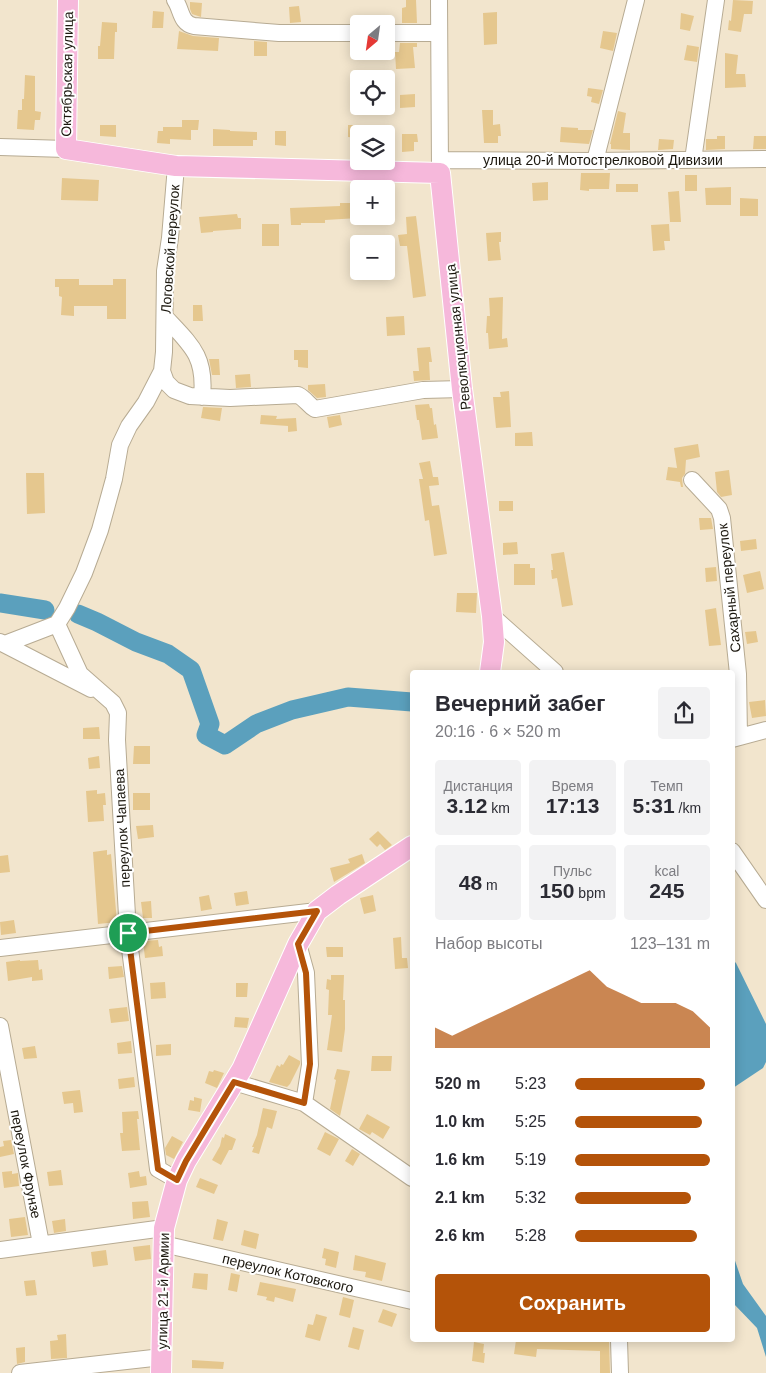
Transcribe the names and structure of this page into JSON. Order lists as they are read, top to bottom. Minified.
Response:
{"streets":{"main road":["Октябрьская улица","улица 20-й Мотострелковой Дивизии","Революционная улица","улица 21-й Армии"],"street":["Логовской переулок","Сахарный переулок","переулок Чапаева","переулок Фрунзе","переулок Котовского"]},"crossings":[["Октябрьская улица","улица 20-й Мотострелковой Дивизии"],["улица 20-й Мотострелковой Дивизии","Логовской переулок"],["улица 20-й Мотострелковой Дивизии","Революционная улица"],["переулок Чапаева","улица 21-й Армии"],["переулок Котовского","улица 21-й Армии"]],"north":"bottom left","page":{"map_buttons":["+","−"],"heading":["Вечерний забег","20:16 · 6 × 520 m"],"stats":[["Дистанция","3.12 km"],["Время","17:13"],["Темп","5:31 /km"],["48 m"],["Пульс","150 bpm"],["kcal","245"]],"chart":["Набор высоты","123–131 m"],"list":[{"name":"520 m","note":"5:23"},{"name":"1.0 km","note":"5:25"},{"name":"1.6 km","note":"5:19"},{"name":"2.1 km","note":"5:32"},{"name":"2.6 km","note":"5:28"}],"buttons":"Сохранить"}}
